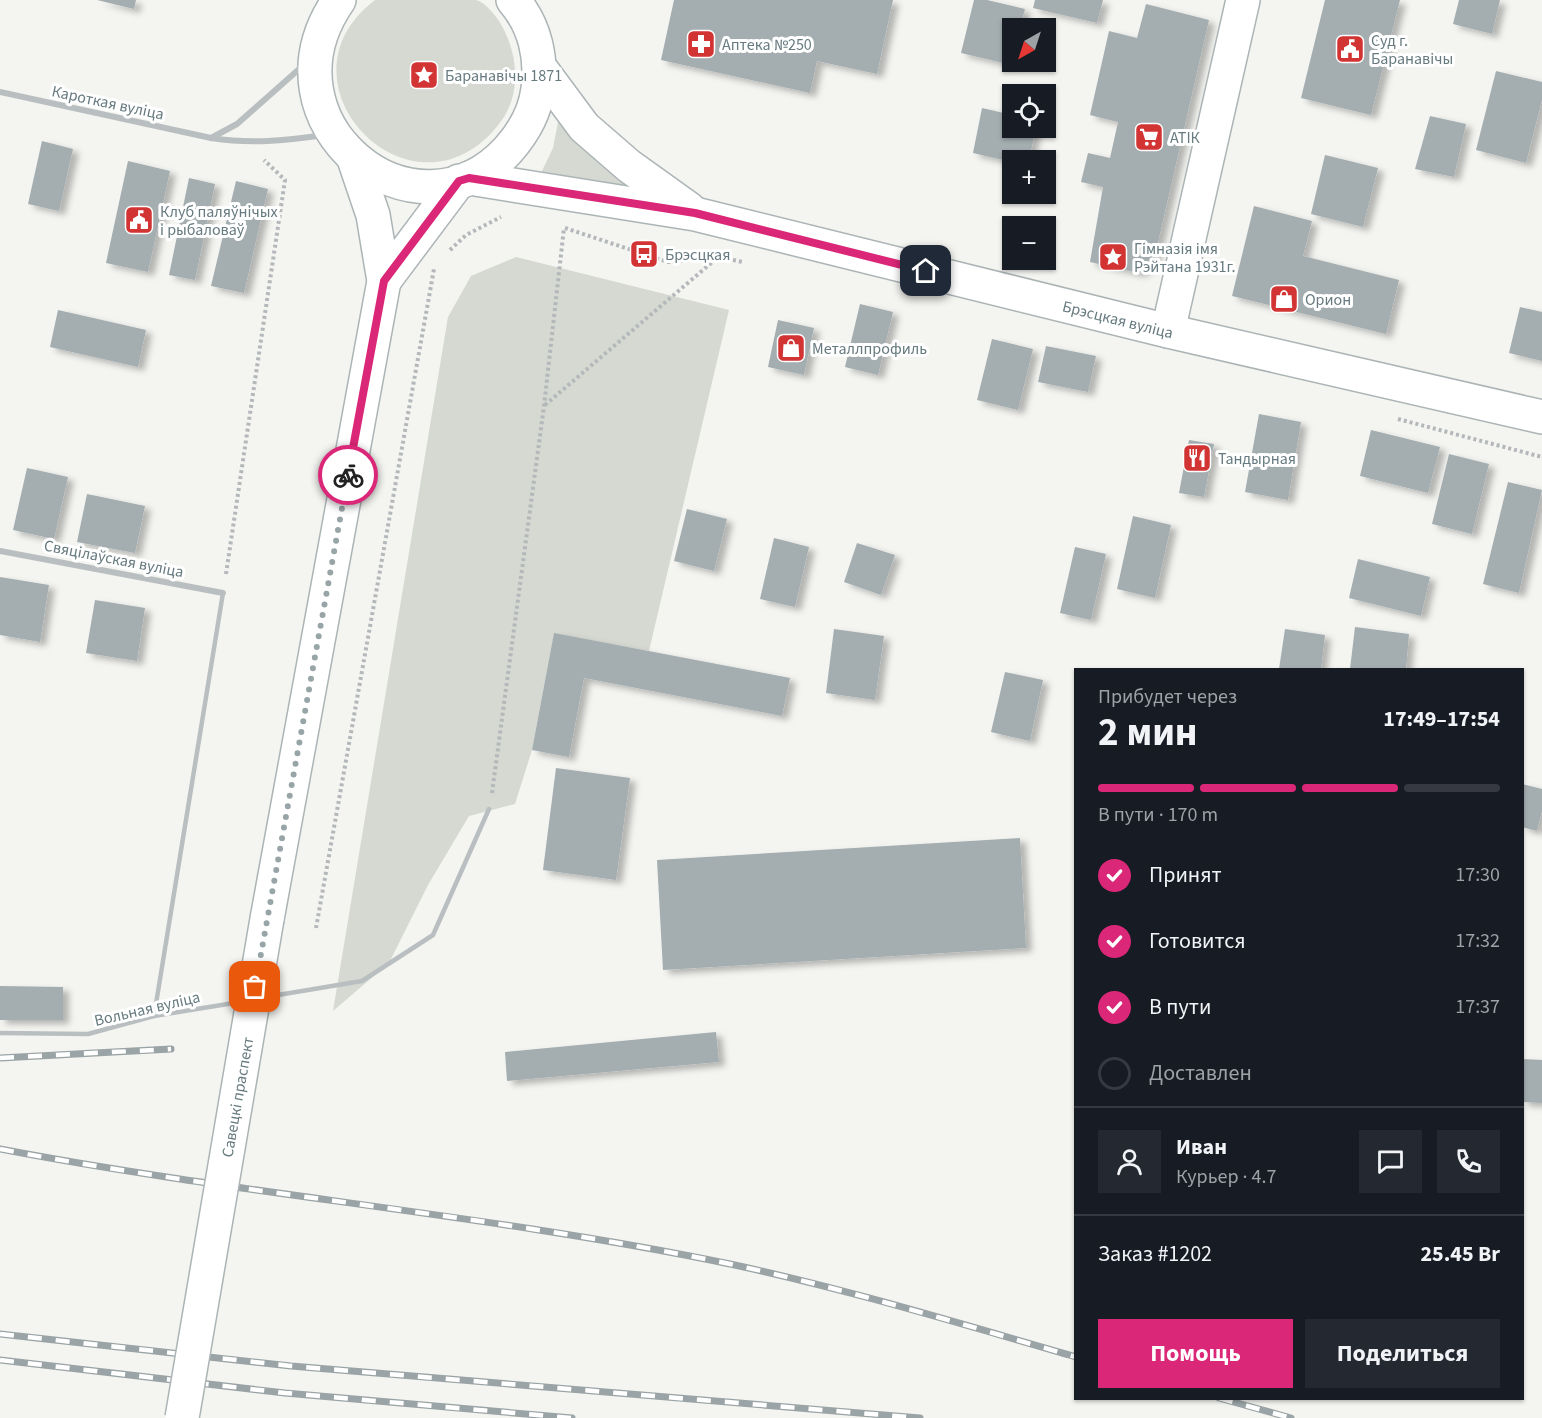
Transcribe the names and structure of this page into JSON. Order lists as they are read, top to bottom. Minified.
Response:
{"streets":{"main road":["Брэсцкая вуліца","Савецкі праспект"],"street":["Кароткая вуліца","Свяцілаўская вуліца"],"lane":["Вольная вуліца"]},"crossings":[["Брэсцкая вуліца","Савецкі праспект"]],"places":{"pharmacy":["Аптека №250"],"public building":["Суд г. Баранавічы","Клуб паляўнічых і рыбаловаў"],"place":["Баранавічы 1871","Гімназія імя Рэйтана 1931г."],"supermarket":["АТІК"],"bus stop":["Брэсцкая"],"shop":["Орион","Металлпрофиль"],"restaurant":["Тандырная"]},"north":"bottom left","page":{"map_buttons":["+","−"],"heading":["2 мин","Прибудет через","17:49–17:54"],"panel":["Иван","Курьер · 4.7","Заказ #1202","25.45 Br"],"bar":"В пути · 170 m","list":[["Принят","17:30"],["Готовится","17:32"],["В пути","17:37"],"Доставлен"],"buttons":["Помощь","Поделиться"]}}
